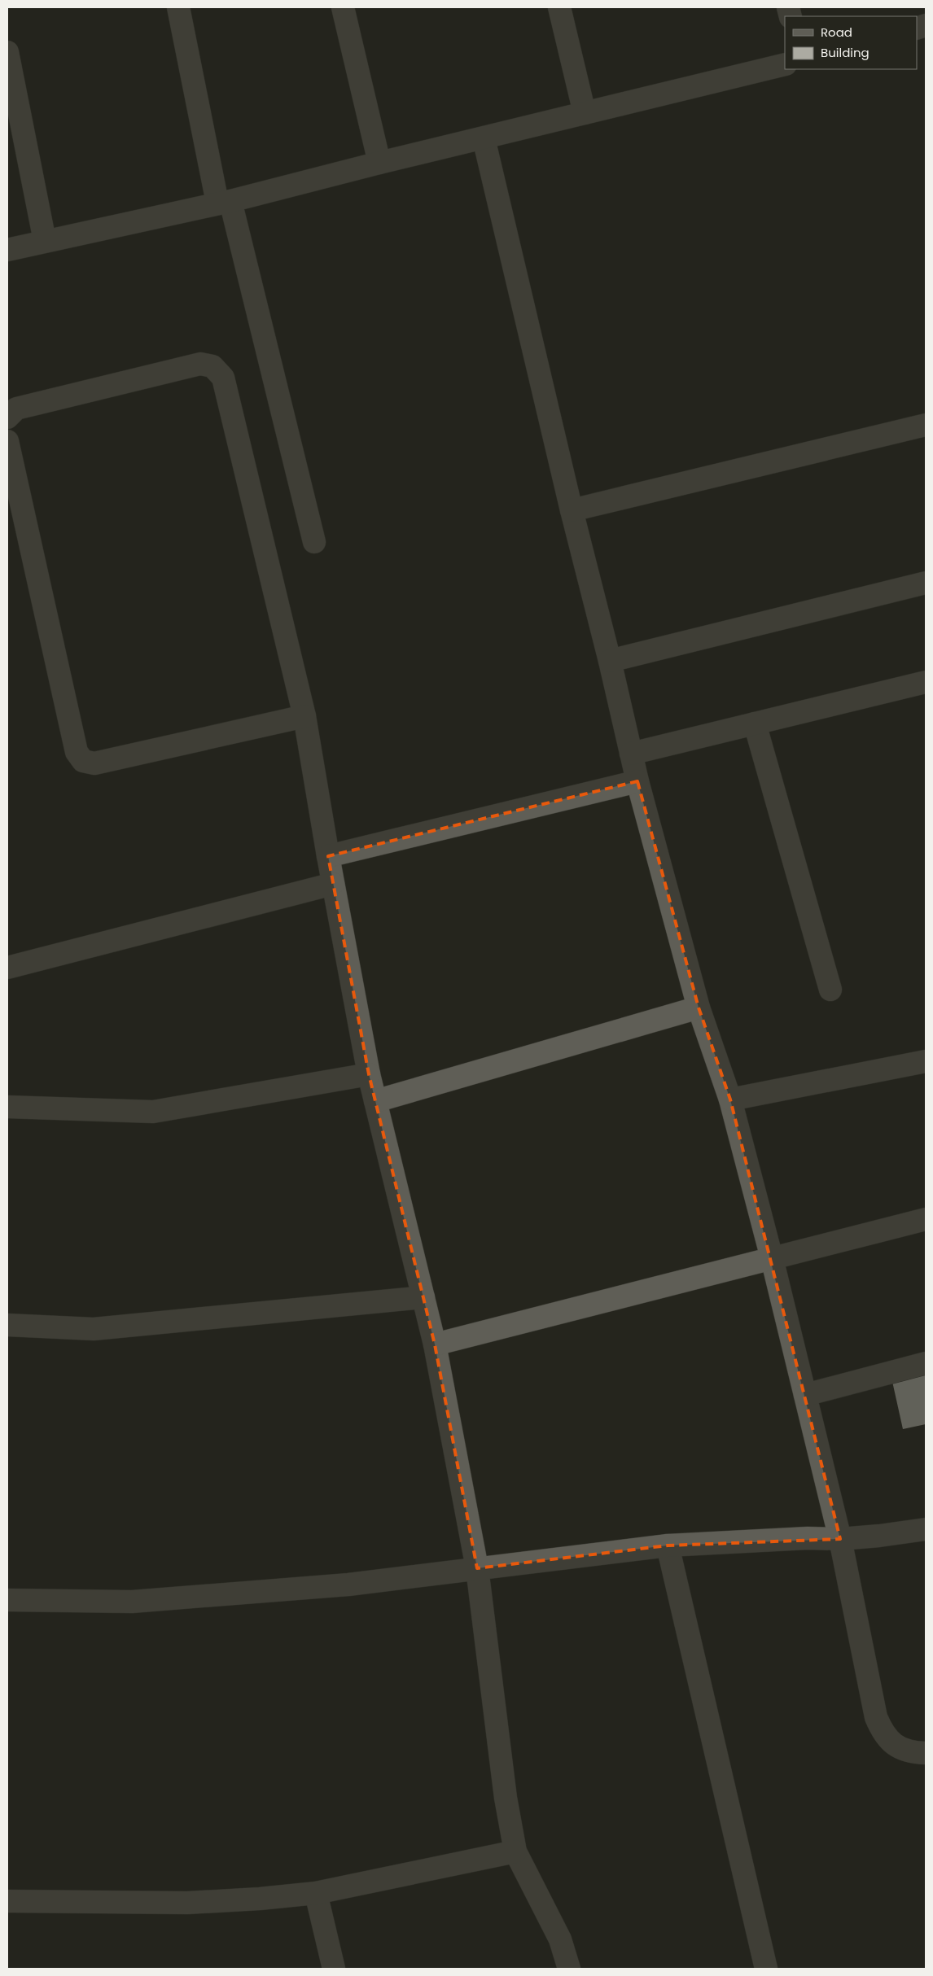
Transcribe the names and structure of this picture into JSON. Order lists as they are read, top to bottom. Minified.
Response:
{"legend":["Road","Building"]}
